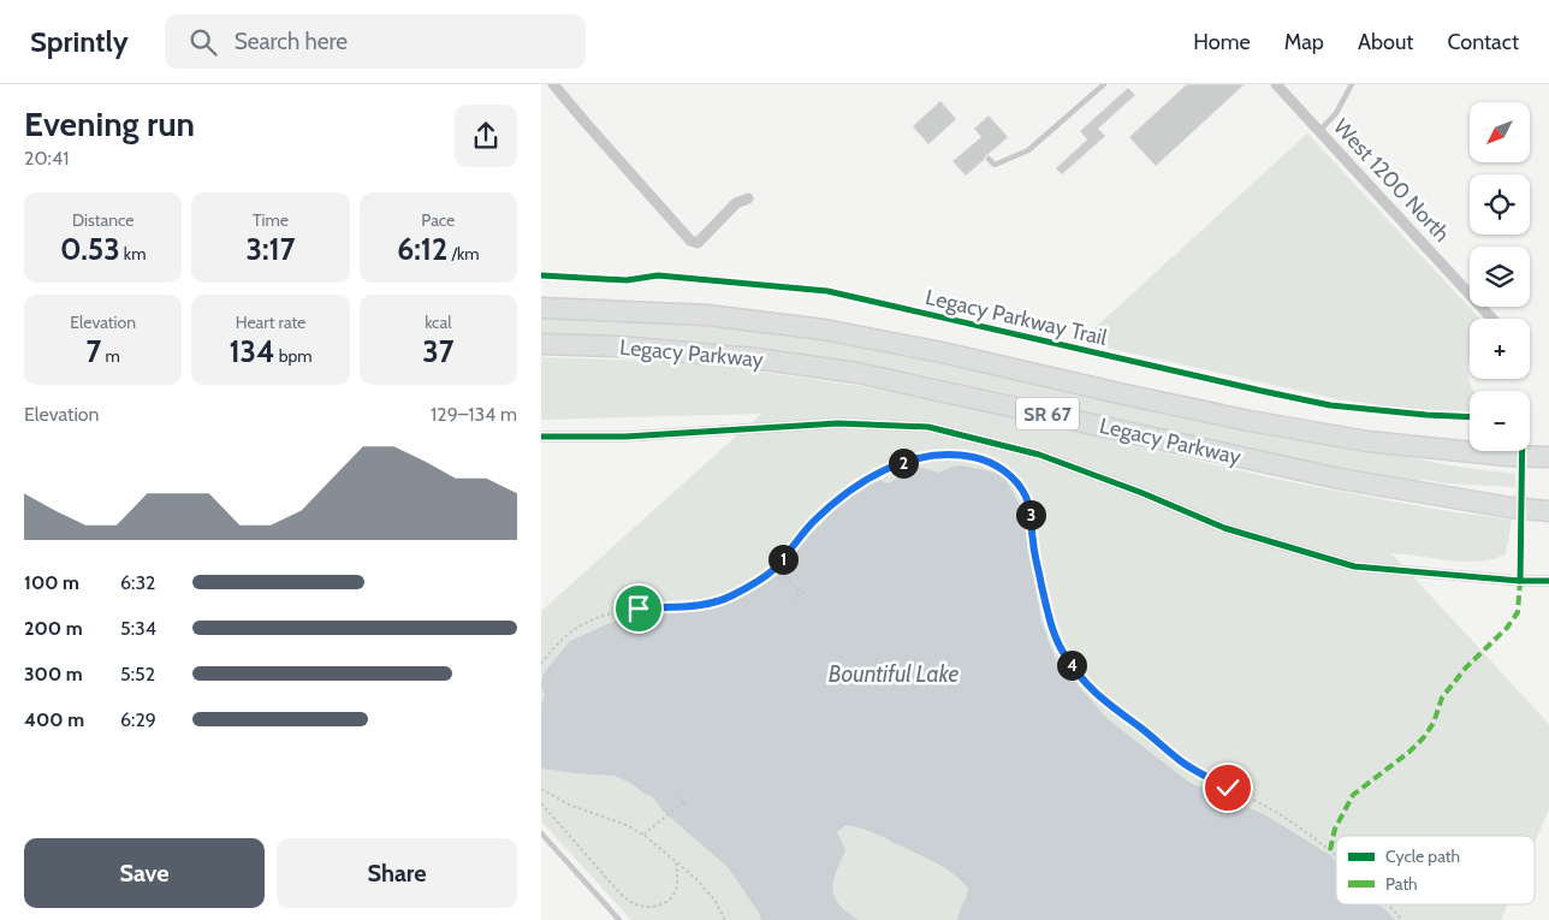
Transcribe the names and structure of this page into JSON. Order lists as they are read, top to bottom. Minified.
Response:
{"streets":{"highway":["Legacy Parkway","SR 67"],"street":["West 1200 North"],"cycle path":["Legacy Parkway Trail"]},"water":["Bountiful Lake"],"legend":["Cycle path","Path"],"north":"bottom left","page":{"header":"Sprintly","search":"Search here","nav":["Home","Map","About","Contact"],"heading":["Evening run","20:41"],"map_buttons":["+","−"],"stats":[["Distance","0.53 km"],["Time","3:17"],["Pace","6:12 /km"],["Elevation","7 m"],["Heart rate","134 bpm"],["kcal","37"]],"chart":["Elevation","129–134 m"],"pins":["2","3","1","4"],"list":[{"name":"100 m","note":"6:32"},{"name":"200 m","note":"5:34"},{"name":"300 m","note":"5:52"},{"name":"400 m","note":"6:29"}],"buttons":["Save","Share"]}}
